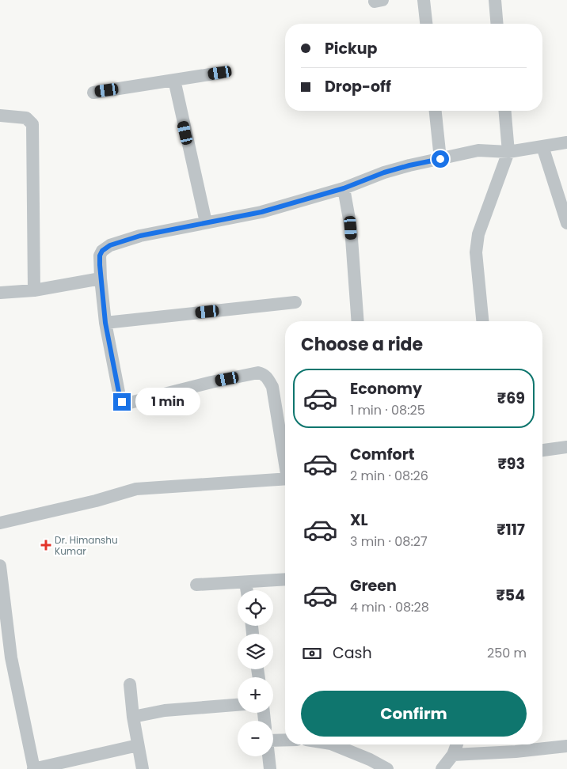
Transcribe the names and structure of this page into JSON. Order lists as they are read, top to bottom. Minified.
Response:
{"places":{"health":["Dr. Himanshu Kumar"]},"page":{"banner":["Pickup","Drop-off"],"heading":"Choose a ride","list":[{"name":"Economy","note":"1 min · 08:25","value":"₹69"},{"name":"Comfort","note":"2 min · 08:26","value":"₹93"},{"name":"XL","note":"3 min · 08:27","value":"₹117"},{"name":"Green","note":"4 min · 08:28","value":"₹54"}],"bubble":"1 min","map_buttons":["+","−"],"pay":["Cash","250 m"],"buttons":"Confirm"}}
